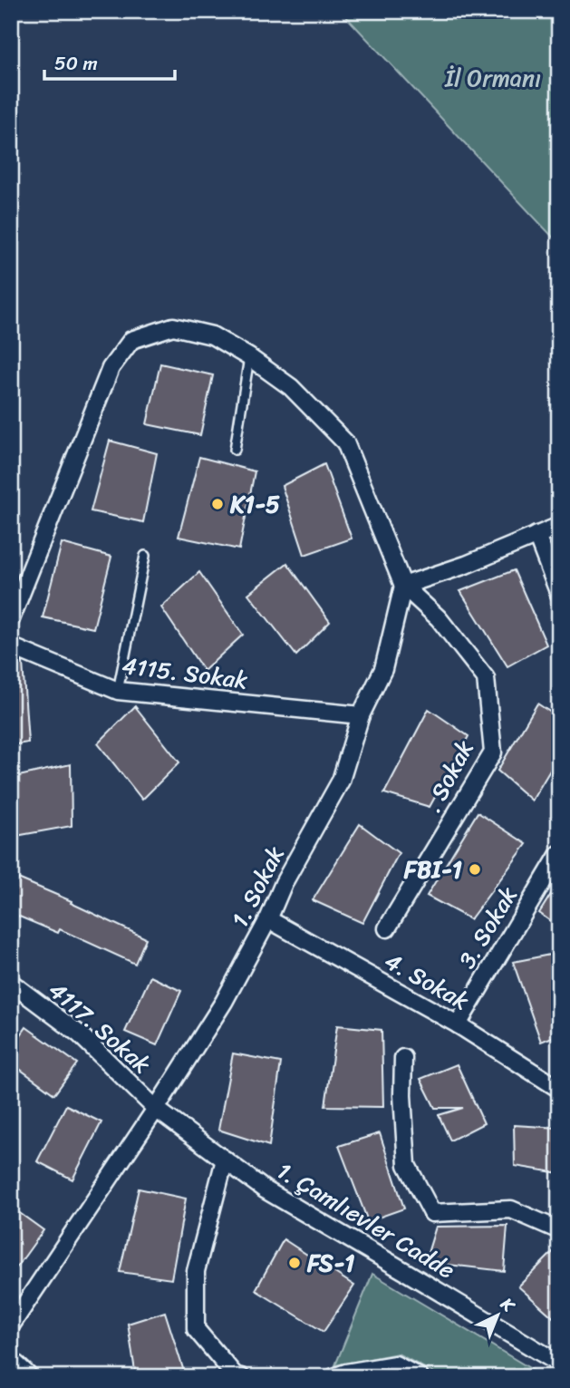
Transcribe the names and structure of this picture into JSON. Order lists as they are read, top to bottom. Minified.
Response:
{"streets":{"street":["4115. Sokak",". Sokak","1. Sokak","3. Sokak","4. Sokak","4117. Sokak","1. Çamlıevler Cadde"]},"crossings":[["4115. Sokak","1. Sokak"],[". Sokak","1. Sokak"],["1. Sokak","4. Sokak"],["1. Sokak","4117. Sokak"],["1. Sokak","1. Çamlıevler Cadde"],["3. Sokak","4. Sokak"],["4117. Sokak","1. Çamlıevler Cadde"]],"parks":["İl Ormanı"],"places":["K1-5","FBI-1","FS-1"],"scale_bar":"50 m","north":"top right"}
